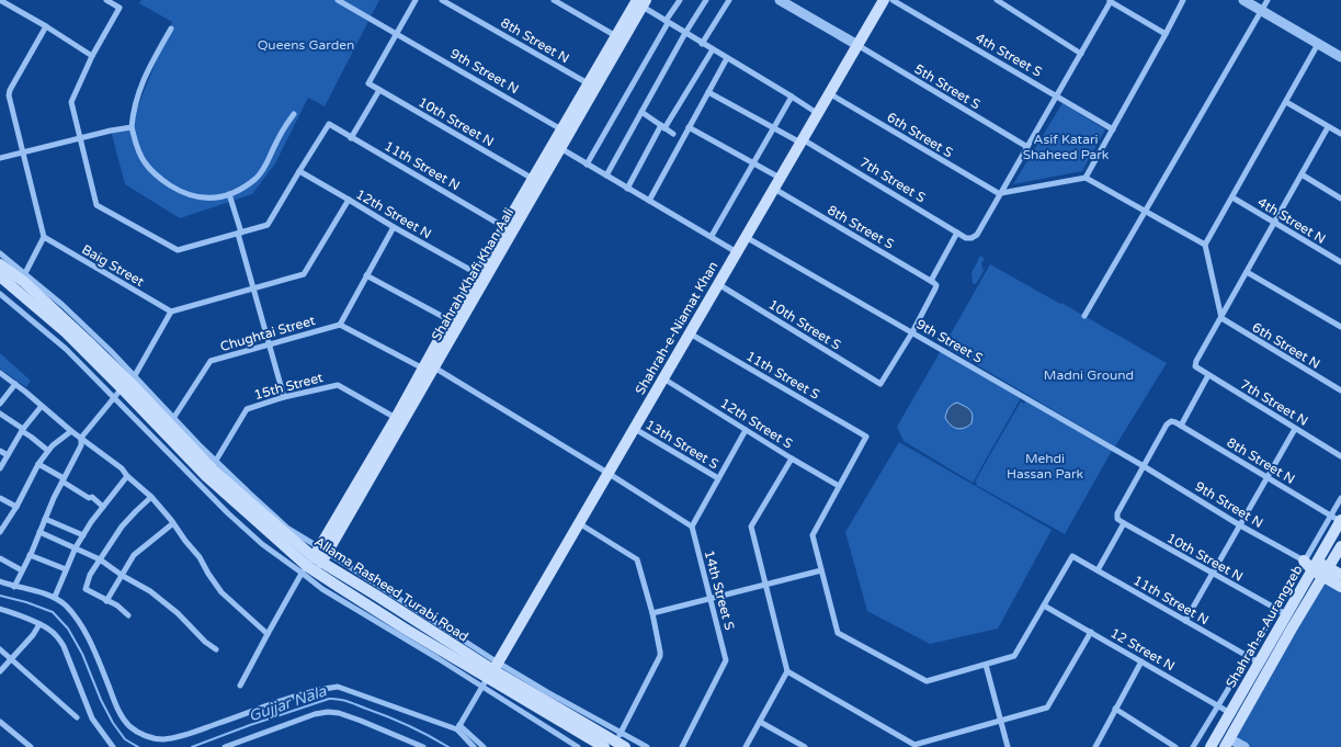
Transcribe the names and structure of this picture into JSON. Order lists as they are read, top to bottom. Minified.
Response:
{"streets":{"main road":["Shahrah Khafi Khan Aali","Shahrah-e-Niamat Khan","Allama Rasheed Turabi Road","Shahrah-e-Aurangzeb"],"street":["8th Street N","4th Street S","9th Street N","5th Street S","10th Street N","6th Street S","11th Street N","7th Street S","12th Street N","4th Street N","8th Street S","Baig Street","10th Street S","Chughtai Street","9th Street S","6th Street N","11th Street S","15th Street","7th Street N","12th Street S","13th Street S","14th Street S","12 Street N"]},"crossings":[["8th Street N","9th Street N"],["8th Street N","10th Street N"],["8th Street N","Shahrah Khafi Khan Aali"],["8th Street N","9th Street S"],["8th Street N","Shahrah-e-Aurangzeb"],["9th Street N","10th Street N"],["9th Street N","Shahrah Khafi Khan Aali"],["9th Street N","9th Street S"],["5th Street S","Shahrah-e-Niamat Khan"],["10th Street N","Shahrah Khafi Khan Aali"],["10th Street N","9th Street S"],["10th Street N","Shahrah-e-Aurangzeb"],["6th Street S","7th Street S"],["6th Street S","Shahrah-e-Niamat Khan"],["11th Street N","12th Street N"],["11th Street N","Shahrah Khafi Khan Aali"],["11th Street N","Shahrah-e-Aurangzeb"],["11th Street N","12 Street N"],["7th Street S","Shahrah-e-Niamat Khan"],["12th Street N","Shahrah Khafi Khan Aali"],["8th Street S","10th Street S"],["8th Street S","Shahrah-e-Niamat Khan"],["8th Street S","9th Street S"],["Shahrah Khafi Khan Aali","15th Street"],["Shahrah Khafi Khan Aali","Allama Rasheed Turabi Road"],["10th Street S","Shahrah-e-Niamat Khan"],["10th Street S","9th Street S"],["Shahrah-e-Niamat Khan","9th Street S"],["Shahrah-e-Niamat Khan","11th Street S"],["Shahrah-e-Niamat Khan","12th Street S"],["Shahrah-e-Niamat Khan","13th Street S"],["Shahrah-e-Niamat Khan","Allama Rasheed Turabi Road"],["Chughtai Street","Allama Rasheed Turabi Road"],["6th Street N","7th Street N"],["11th Street S","12th Street S"],["15th Street","Allama Rasheed Turabi Road"],["Shahrah-e-Aurangzeb","12 Street N"]],"water":["Gujjar Nala"],"parks":["Queens Garden","Asif Katari Shaheed Park","Madni Ground","Mehdi Hassan Park"]}
